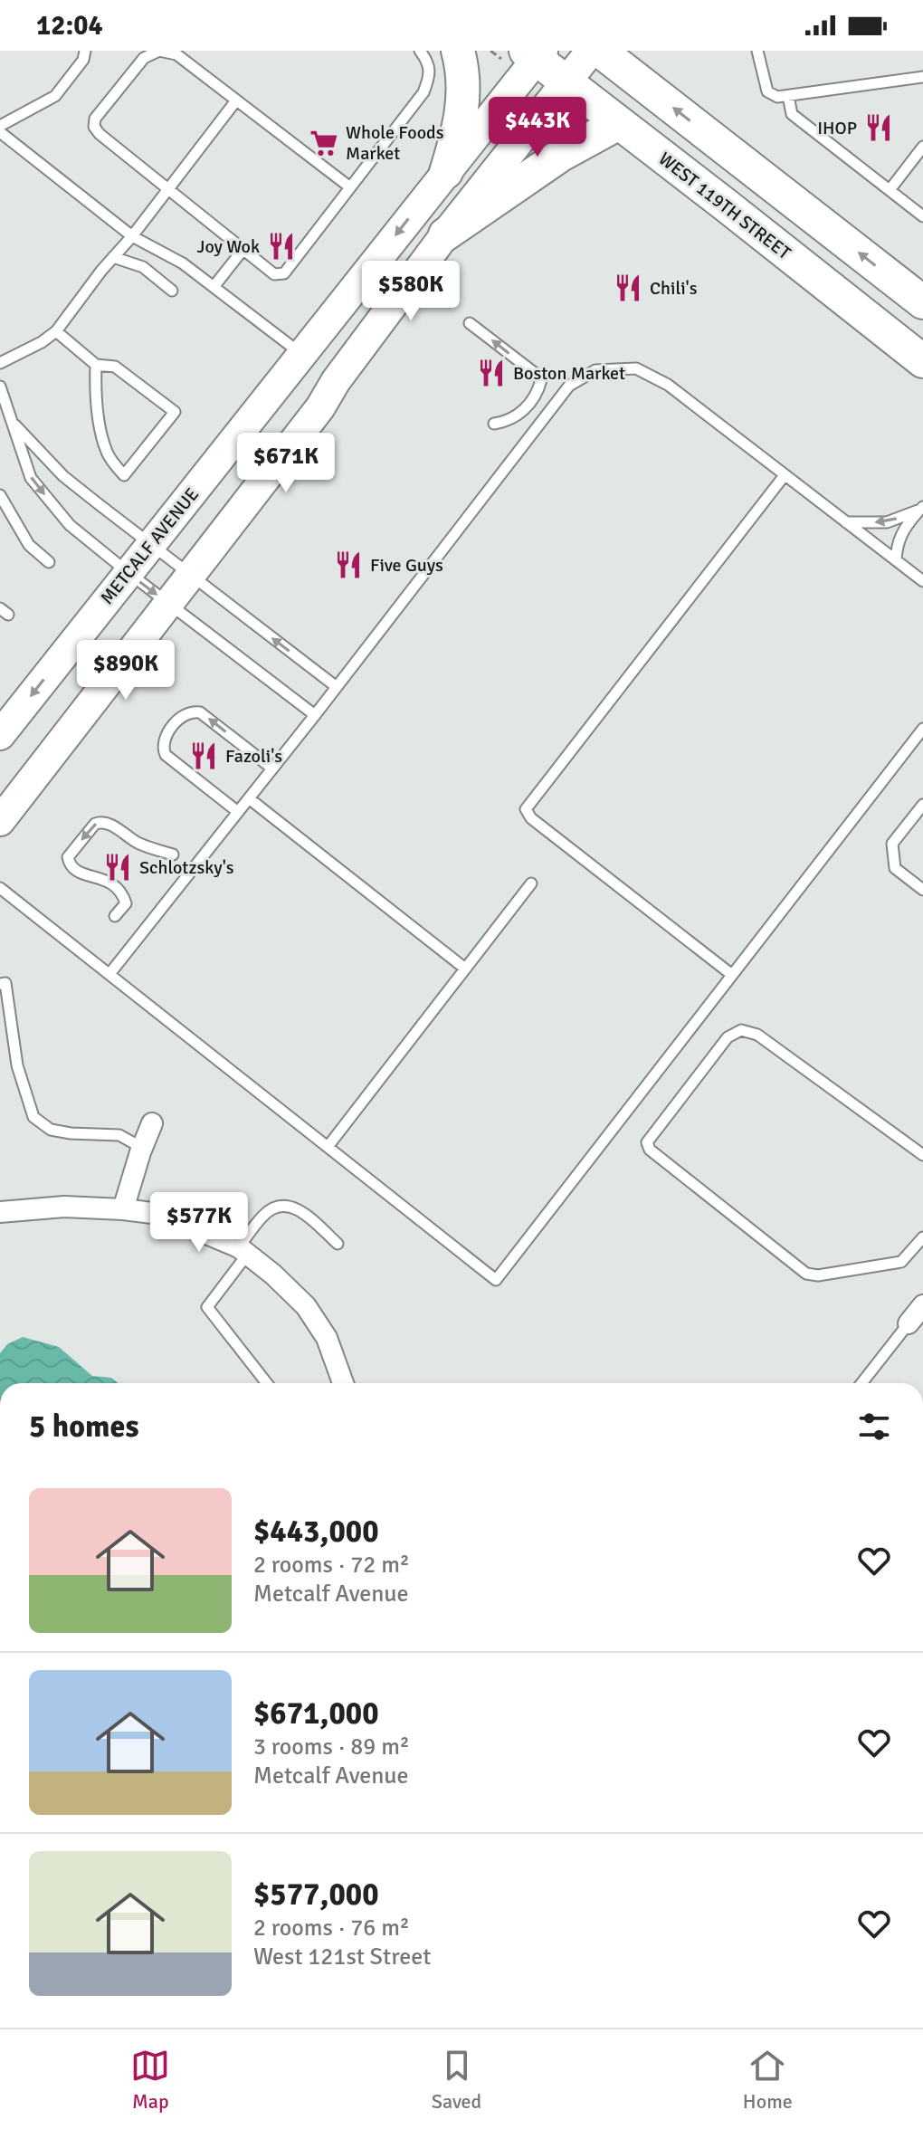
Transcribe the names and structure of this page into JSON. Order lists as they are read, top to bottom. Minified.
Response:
{"streets":{"main road":["WEST 119TH STREET","METCALF AVENUE"]},"crossings":[["WEST 119TH STREET","METCALF AVENUE"]],"places":{"restaurant":["IHOP","Joy Wok","Chili's","Boston Market","Five Guys","Fazoli's","Schlotzsky's"],"supermarket":["Whole Foods Market"]},"page":{"status":"12:04","price":["$443K","$580K","$671K","$890K","$577K"],"heading":"5 homes","list":[{"name":"$443,000","note":"2 rooms · 72 m² · Metcalf Avenue"},{"name":"$671,000","note":"3 rooms · 89 m² · Metcalf Avenue"},{"name":"$577,000","note":"2 rooms · 76 m² · West 121st Street"}],"tabs":["Map","Saved","Home"]}}
